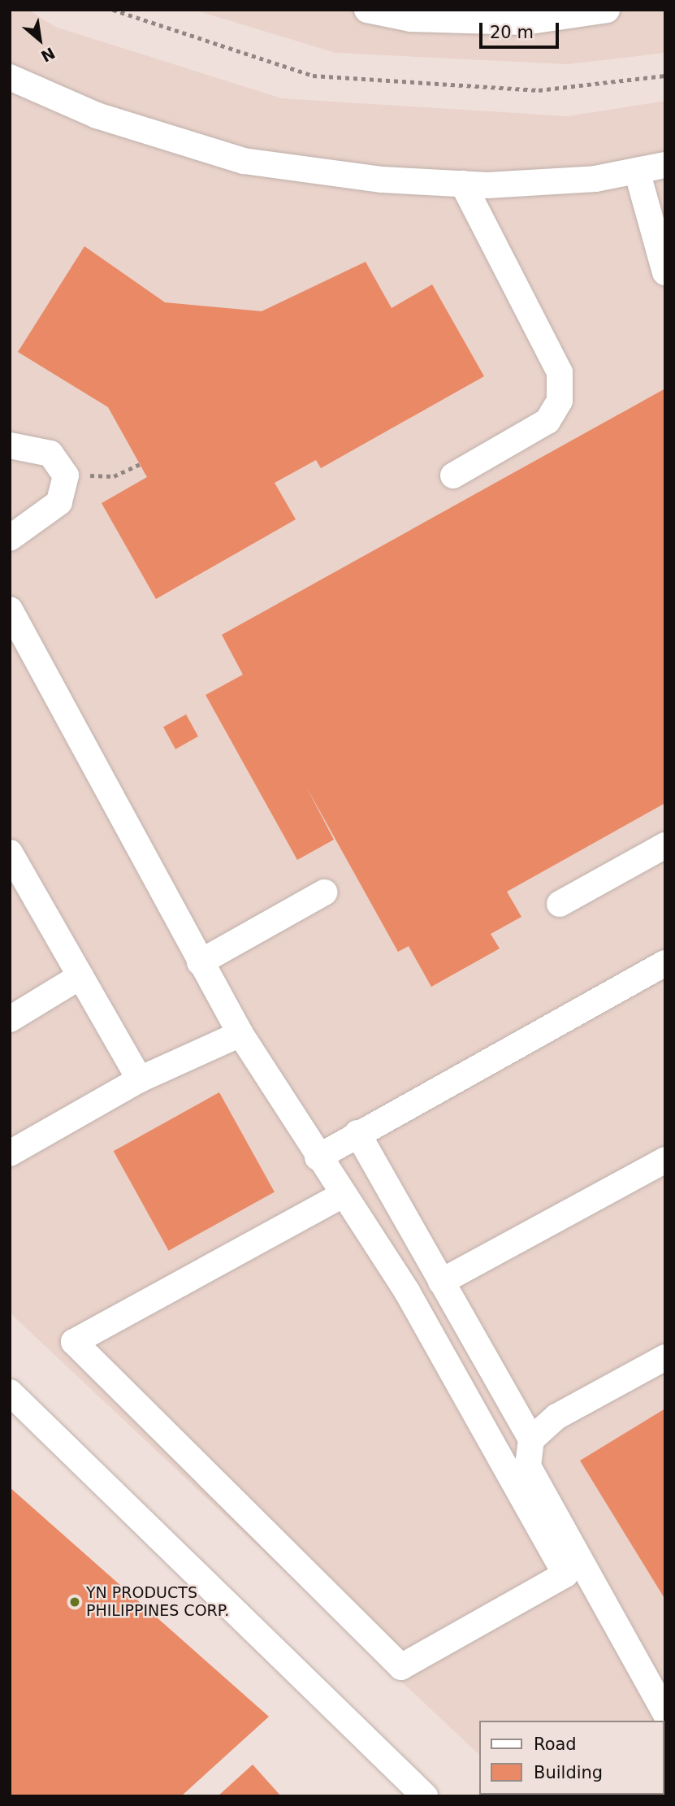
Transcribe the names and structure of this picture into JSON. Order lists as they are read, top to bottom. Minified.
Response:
{"places":["YN PRODUCTS PHILIPPINES CORP."],"legend":["Road","Building"],"scale_bar":"20 m","north":"bottom right"}
